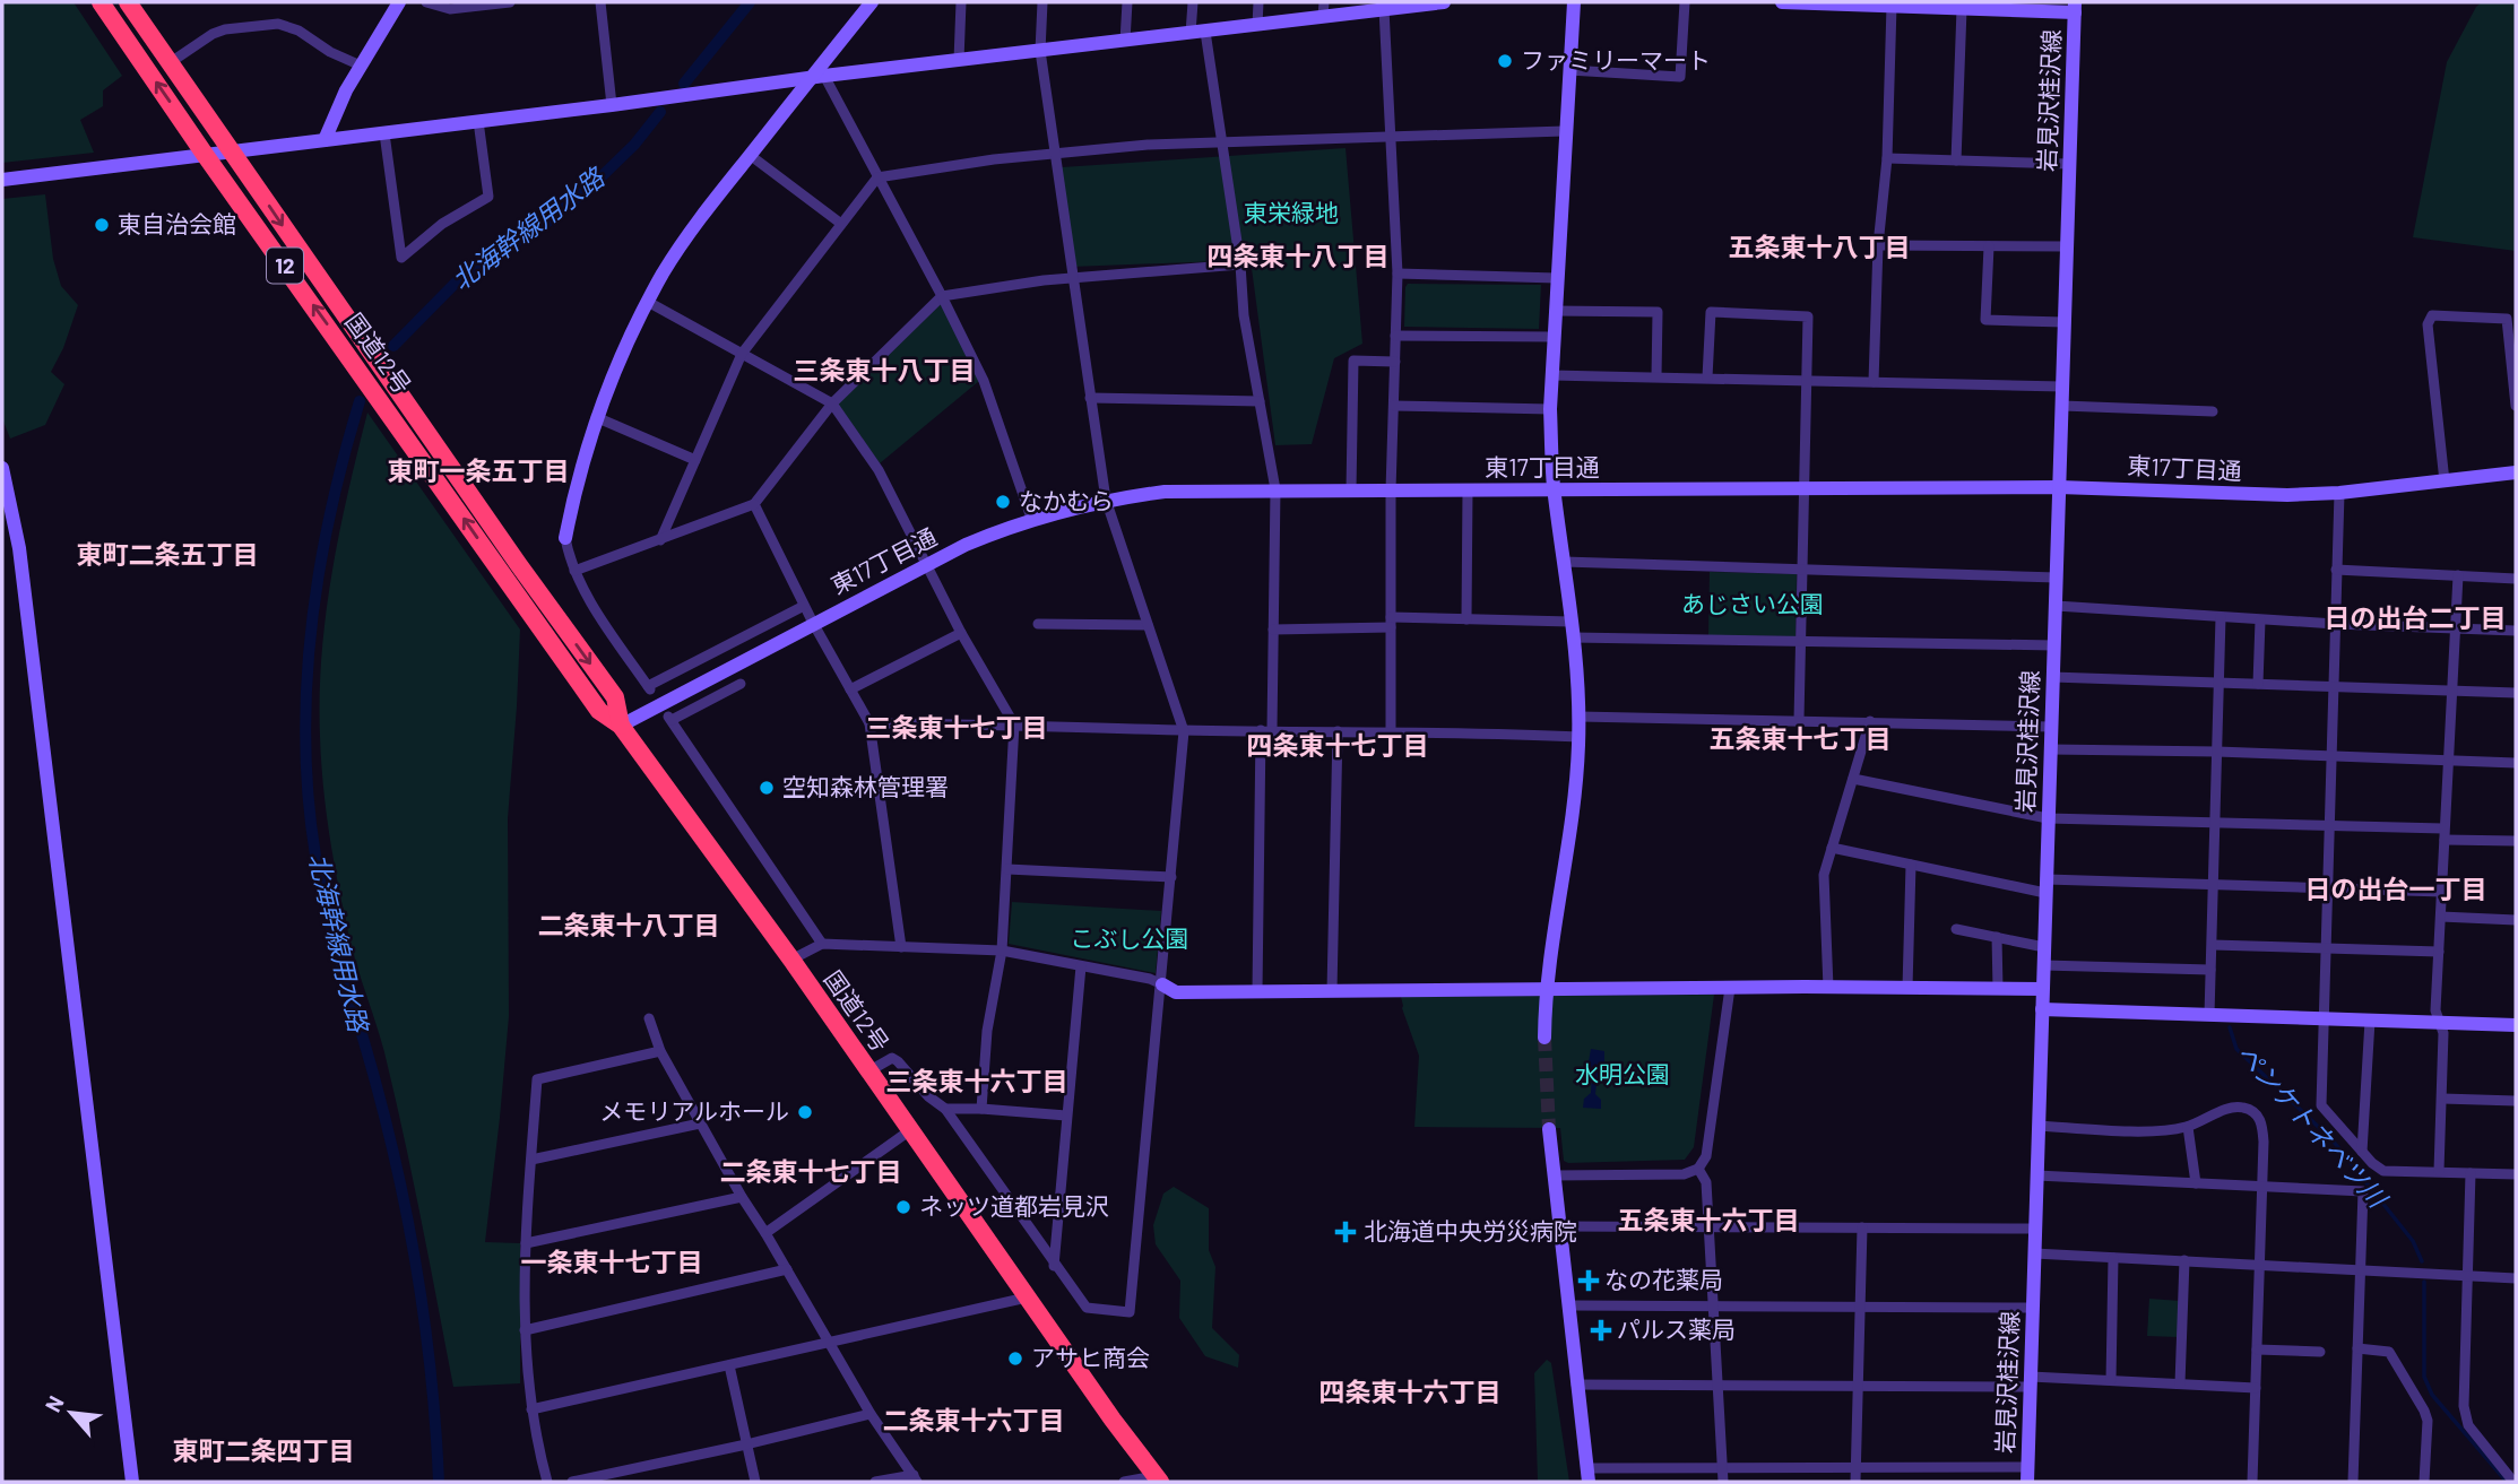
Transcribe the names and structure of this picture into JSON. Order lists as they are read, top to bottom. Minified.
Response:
{"streets":{"highway":["12","国道12号"],"street":["岩見沢桂沢線","東17丁目通"]},"crossings":[["岩見沢桂沢線","東17丁目通"],["国道12号","東17丁目通"]],"districts":["五条東十八丁目","四条東十八丁目","三条東十八丁目","東町一条五丁目","東町二条五丁目","日の出台二丁目","三条東十七丁目","五条東十七丁目","四条東十七丁目","日の出台一丁目","二条東十八丁目","三条東十六丁目","二条東十七丁目","五条東十六丁目","一条東十七丁目","四条東十六丁目","二条東十六丁目","東町二条四丁目"],"water":["北海幹線用水路","ペンケトネベツ川"],"parks":["東栄緑地","あじさい公園","こぶし公園","水明公園"],"places":{"other":["ファミリーマート","東自治会館","なかむら","空知森林管理署","メモリアルホール","ネッツ道都岩見沢","アサヒ商会"],"health":["北海道中央労災病院","なの花薬局","パルス薬局"]},"north":"top left"}
